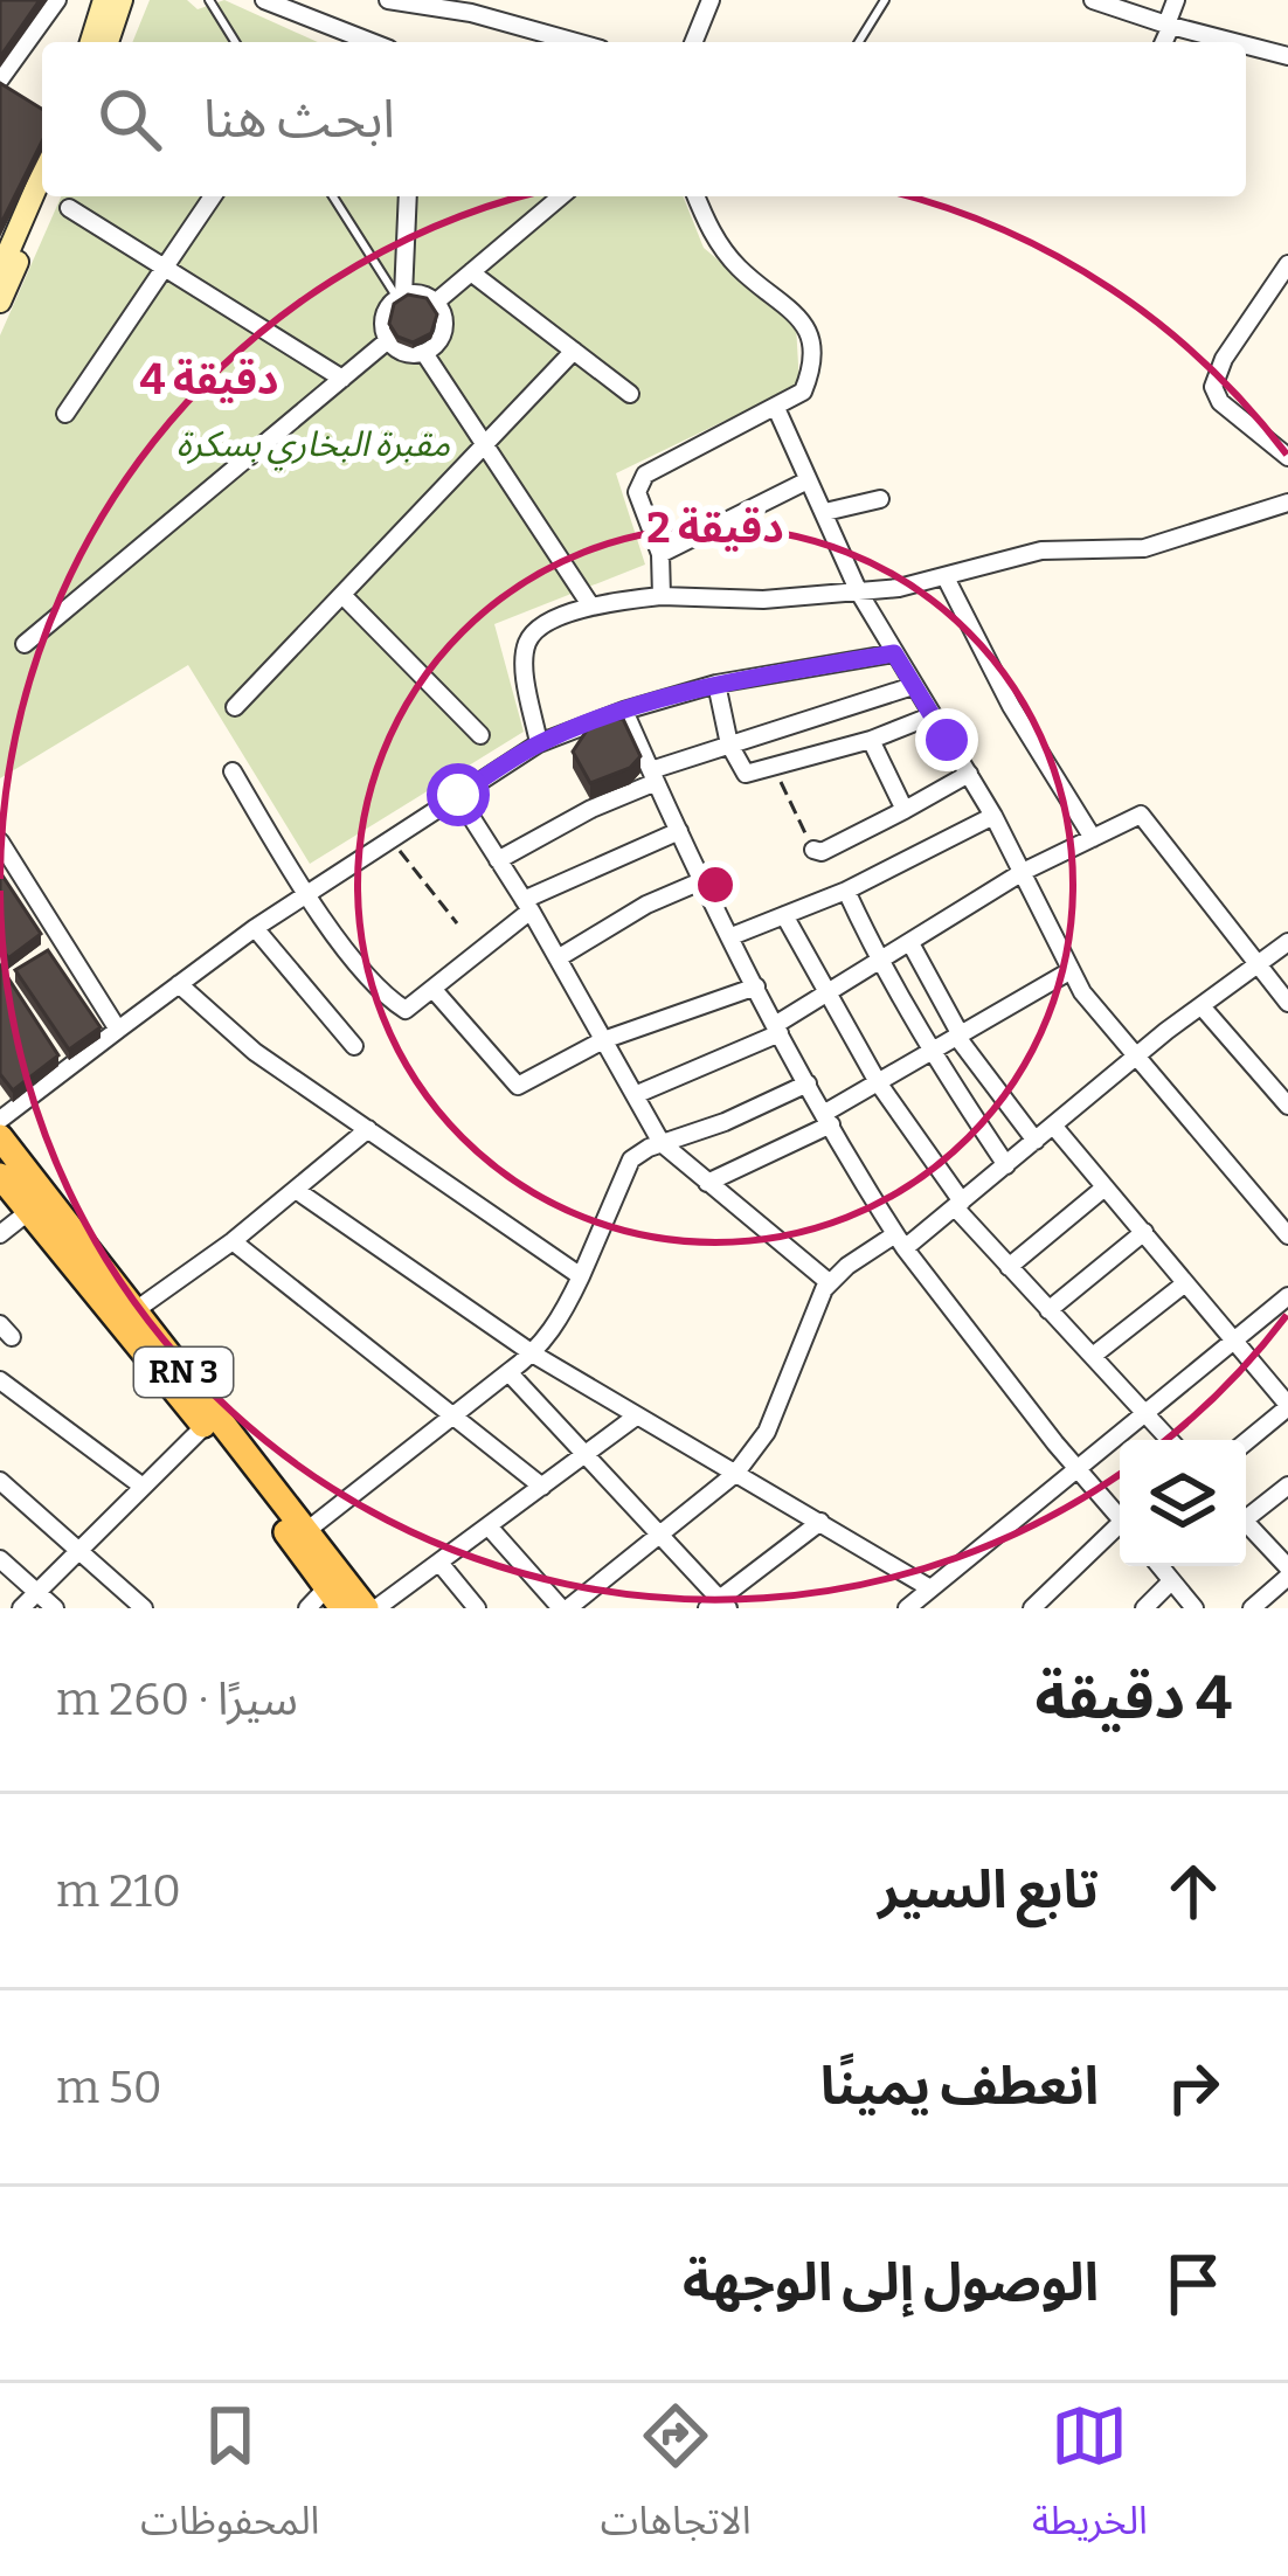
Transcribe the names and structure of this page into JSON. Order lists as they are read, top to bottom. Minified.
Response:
{"streets":{"main road":["RN 3"]},"parks":["مقبرة البخاري بسكرة"],"page":{"search":"ابحث هنا","heading":["4 دقيقة","سيرًا · 260 m"],"list":[["تابع السير","210 m"],["انعطف يمينًا","50 m"],"الوصول إلى الوجهة"],"nav":["الخريطة","الاتجاهات","المحفوظات"]},"rings":["4 دقيقة","2 دقيقة"]}
